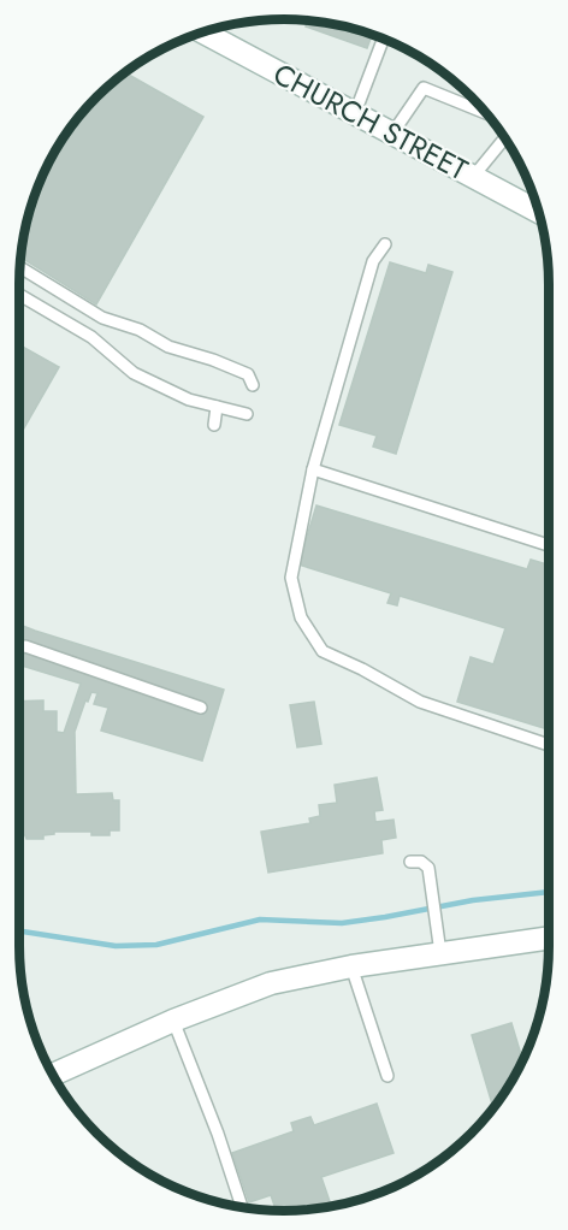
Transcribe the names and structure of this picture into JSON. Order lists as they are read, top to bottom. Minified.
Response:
{"streets":{"main road":["CHURCH STREET"]}}
